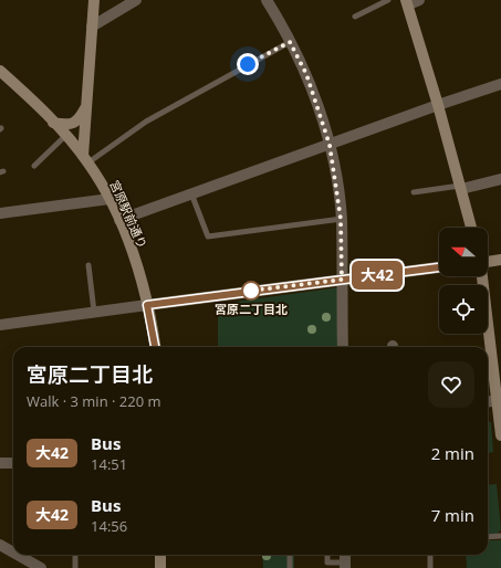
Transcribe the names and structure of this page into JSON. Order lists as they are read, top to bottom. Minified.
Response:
{"streets":{"street":["宮原駅前通り"]},"places":["宮原二丁目北"],"lines":["bus line 大42"],"north":"left","page":{"on_map":"大42","heading":["宮原二丁目北","Walk · 3 min · 220 m"],"list":[{"mark":"大42","name":"Bus","note":"14:51","value":"2 min"},{"mark":"大42","name":"Bus","note":"14:56","value":"7 min"}]}}
